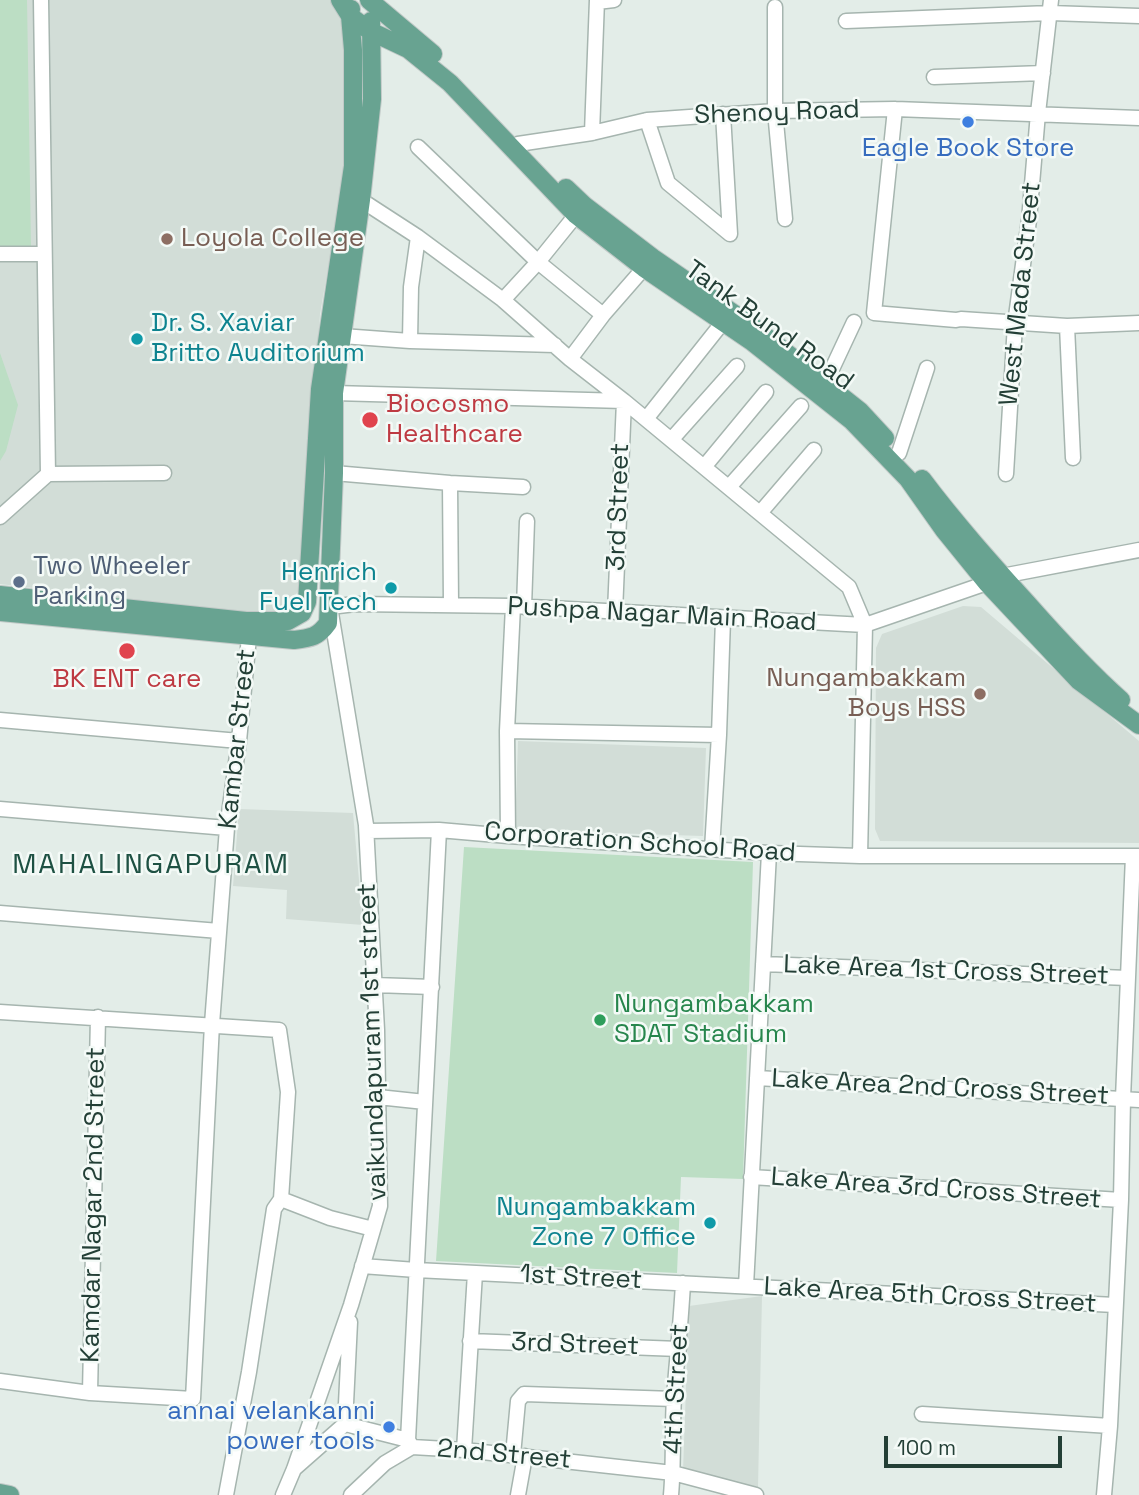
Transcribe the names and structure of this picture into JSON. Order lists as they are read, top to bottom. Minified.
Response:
{"streets":{"main road":["Tank Bund Road"],"street":["Shenoy Road","West Mada Street","3rd Street","Pushpa Nagar Main Road","Kambar Street","Corporation School Road","Lake Area 1st Cross Street","vaikundapuram 1st street","Lake Area 2nd Cross Street","Lake Area 3rd Cross Street","Kamdar Nagar 2nd Street","1st Street","Lake Area 5th Cross Street","4th Street","2nd Street"]},"crossings":[["Shenoy Road","West Mada Street"],["Shenoy Road","Tank Bund Road"],["Tank Bund Road","Pushpa Nagar Main Road"],["3rd Street","Pushpa Nagar Main Road"],["3rd Street","4th Street"],["Kambar Street","Kamdar Nagar 2nd Street"],["Corporation School Road","vaikundapuram 1st street"],["vaikundapuram 1st street","1st Street"],["1st Street","Lake Area 5th Cross Street"],["1st Street","4th Street"],["4th Street","2nd Street"]],"districts":["MAHALINGAPURAM"],"places":["Eagle Book Store","Loyola College","Dr. S. Xaviar Britto Auditorium","Biocosmo Healthcare","Two Wheeler Parking","Henrich Fuel Tech","BK ENT care","Nungambakkam Boys HSS","Nungambakkam SDAT Stadium","Nungambakkam Zone 7 Office","annai velankanni power tools"],"scale_bar":"100 m"}
